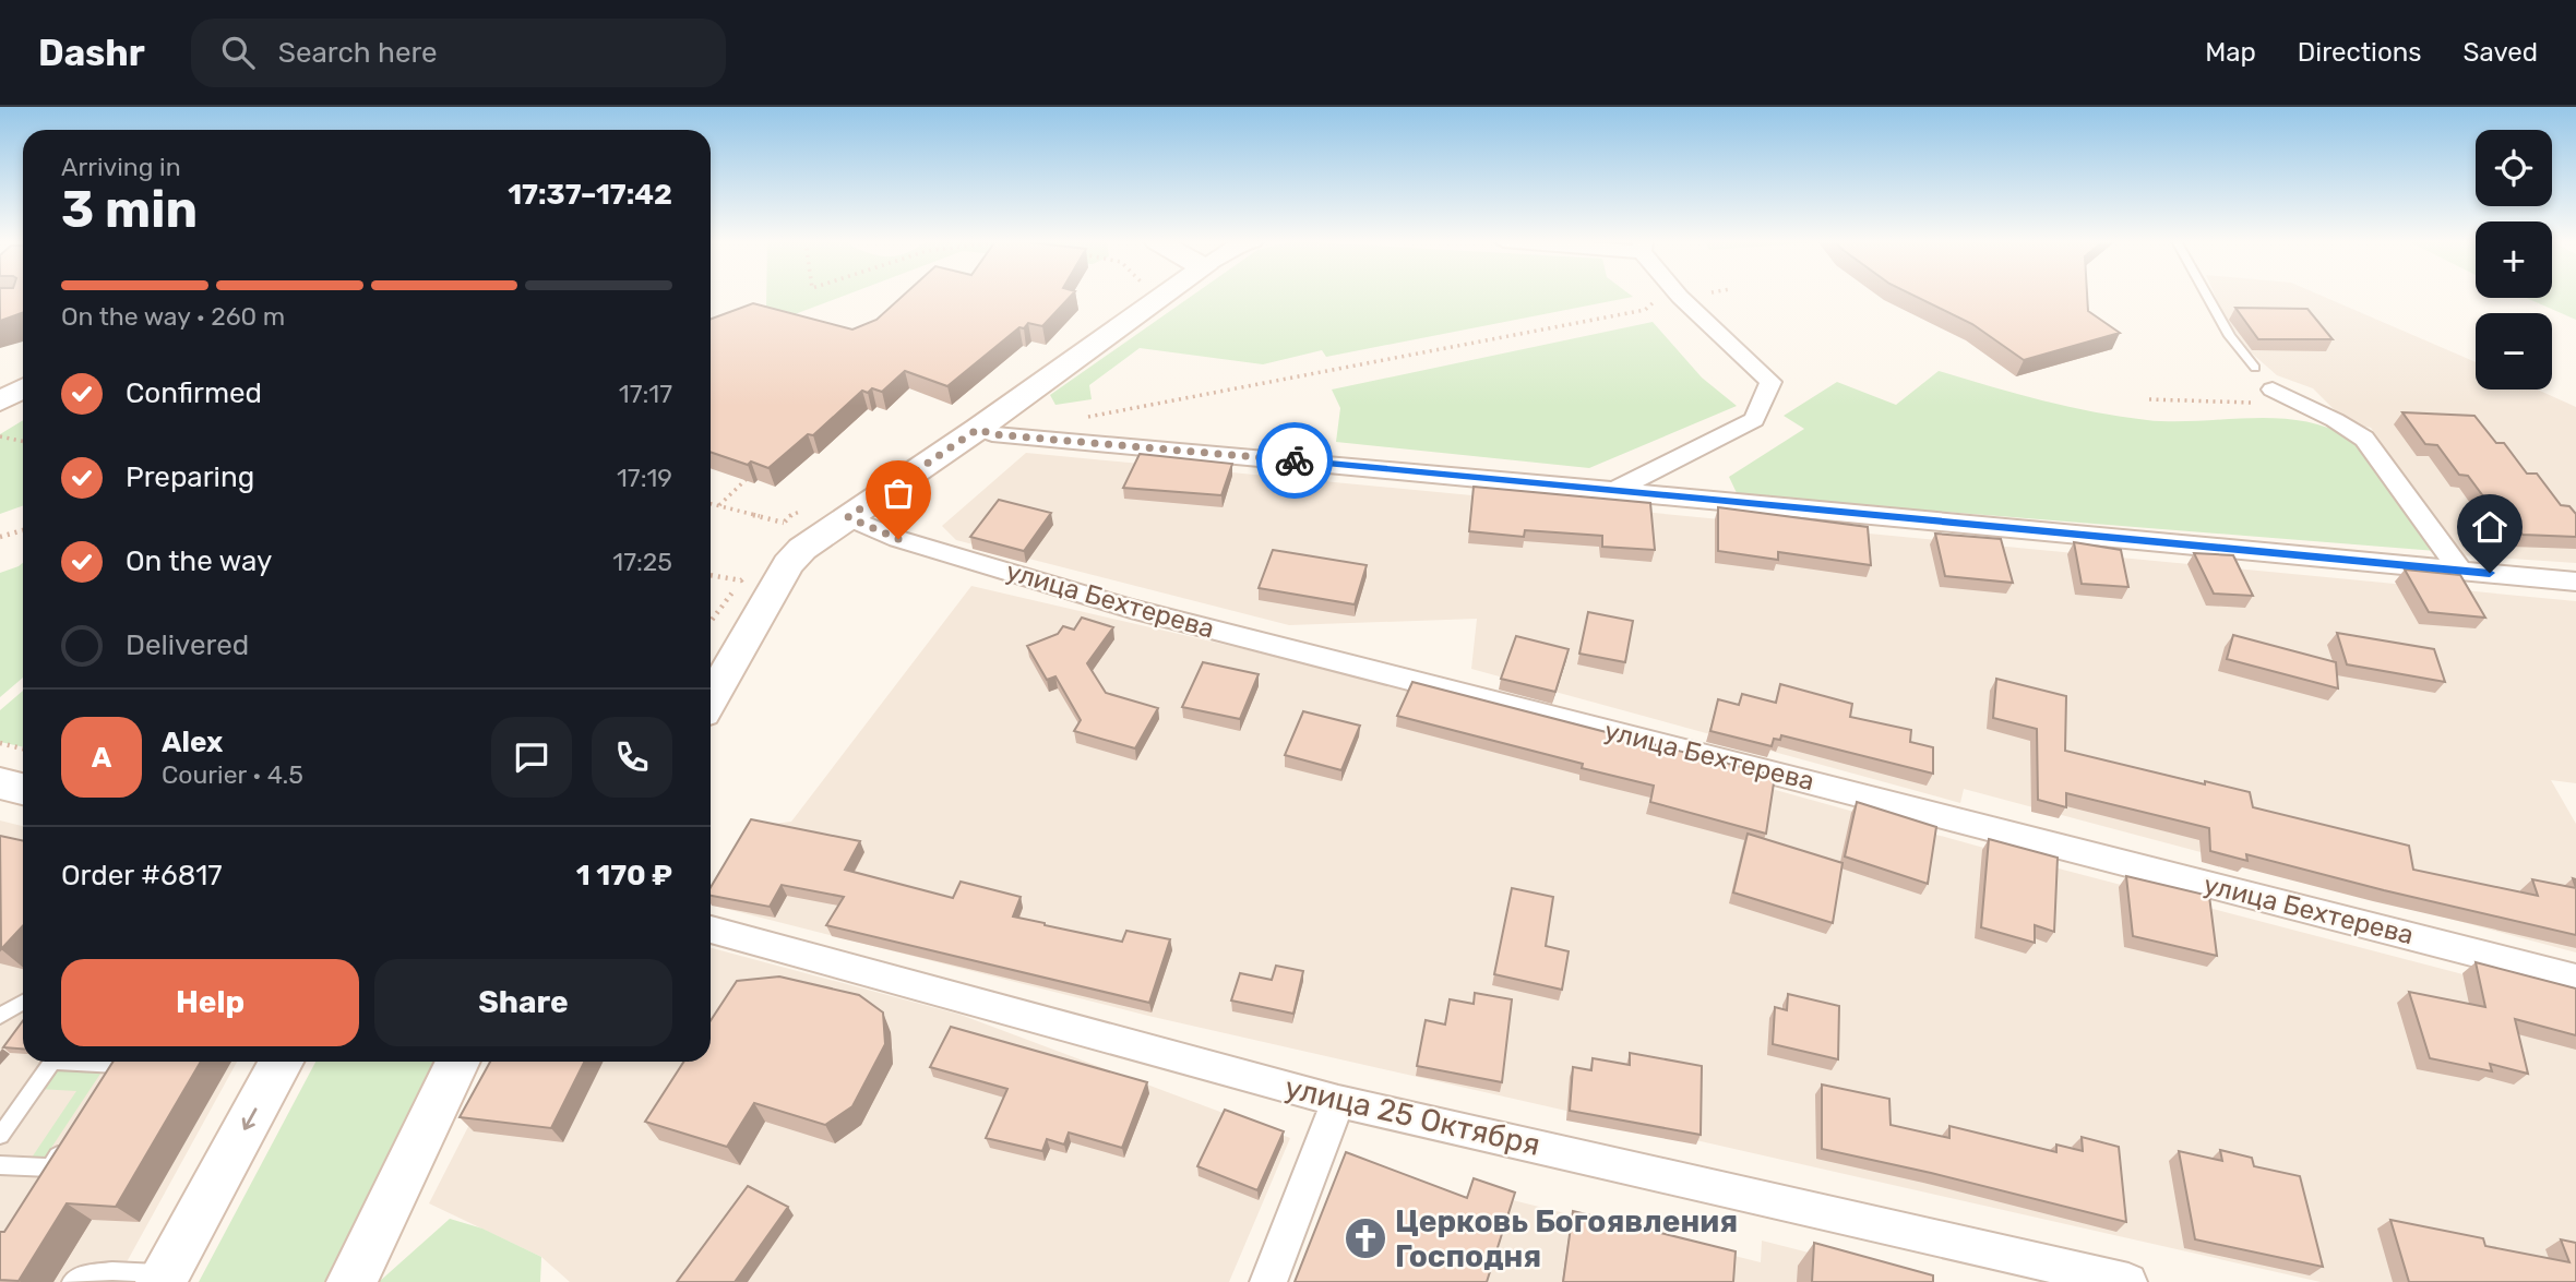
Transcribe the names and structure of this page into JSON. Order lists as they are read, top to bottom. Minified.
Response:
{"streets":{"street":["улица Бехтерева","улица 25 Октября"]},"places":{"church":["Церковь Богоявления Господня"]},"page":{"header":"Dashr","search":"Search here","nav":["Map","Directions","Saved"],"map_buttons":["+","−"],"heading":["3 min","Arriving in","17:37–17:42"],"panel":["Alex","Courier · 4.5","Order #6817","1 170 ₽"],"bar":"On the way · 260 m","list":[["Confirmed","17:17"],["Preparing","17:19"],["On the way","17:25"],"Delivered"],"round":"A","buttons":["Help","Share"]}}
